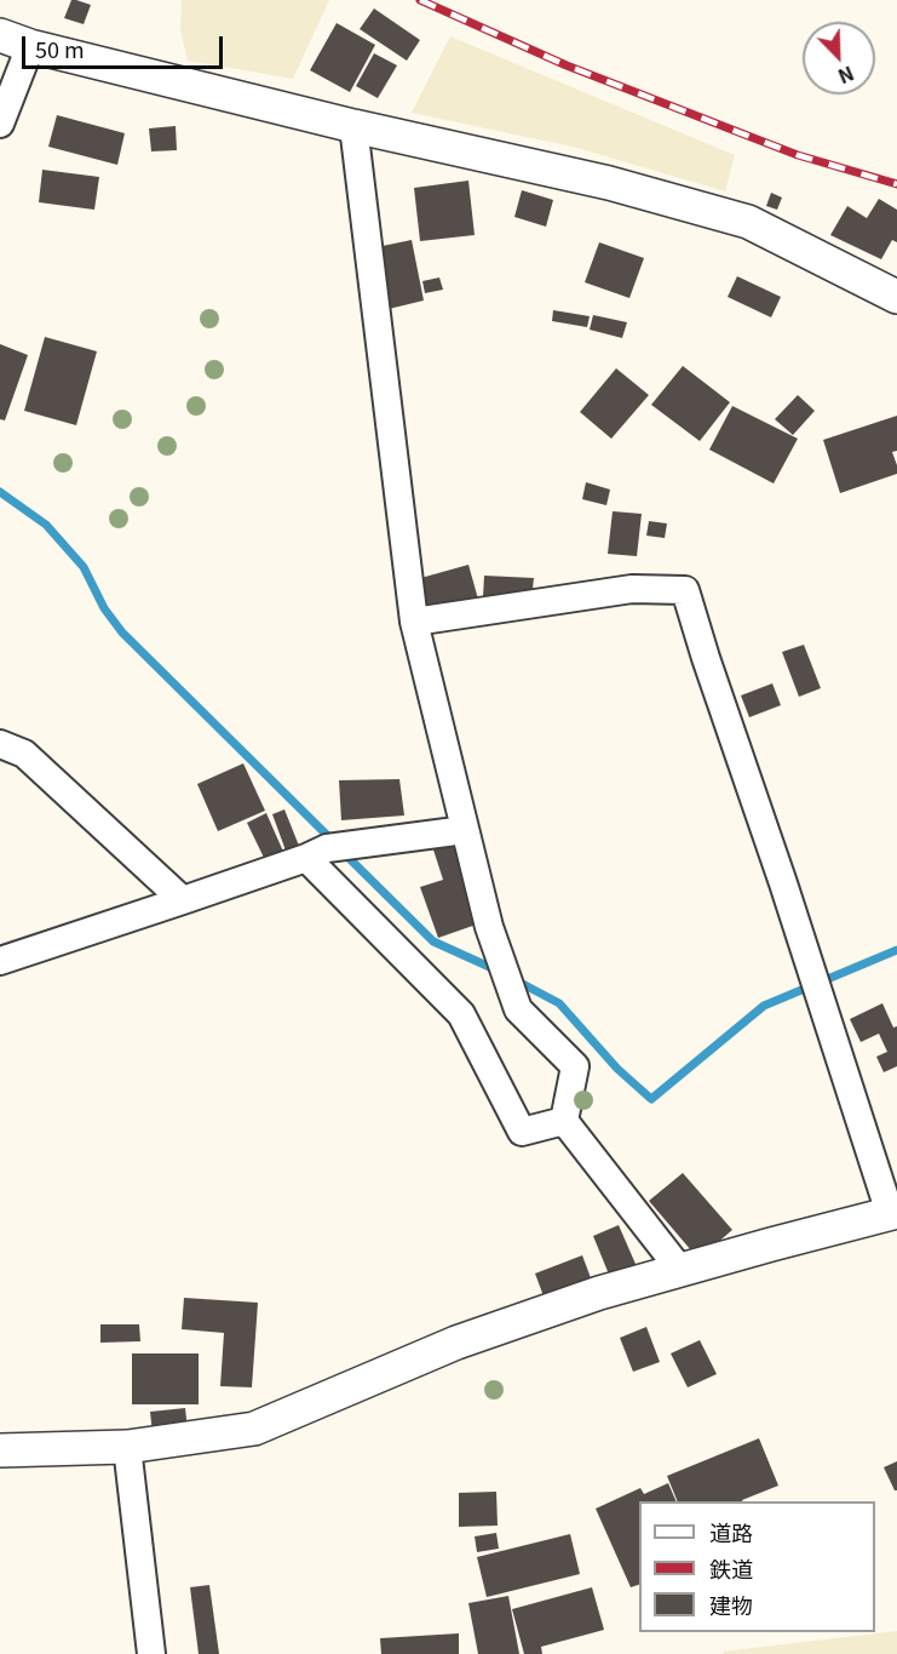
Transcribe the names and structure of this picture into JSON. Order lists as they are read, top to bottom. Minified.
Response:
{"legend":["道路","鉄道","建物"],"scale_bar":"50 m","north":"bottom right"}
